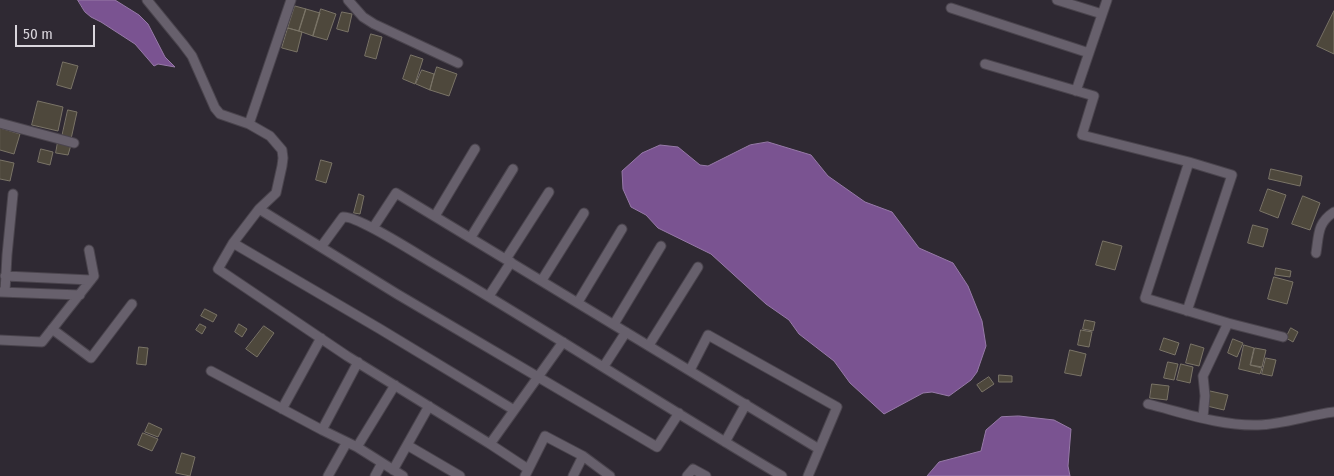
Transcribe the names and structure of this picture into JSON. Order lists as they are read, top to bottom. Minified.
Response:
{"scale_bar":"50 m"}
